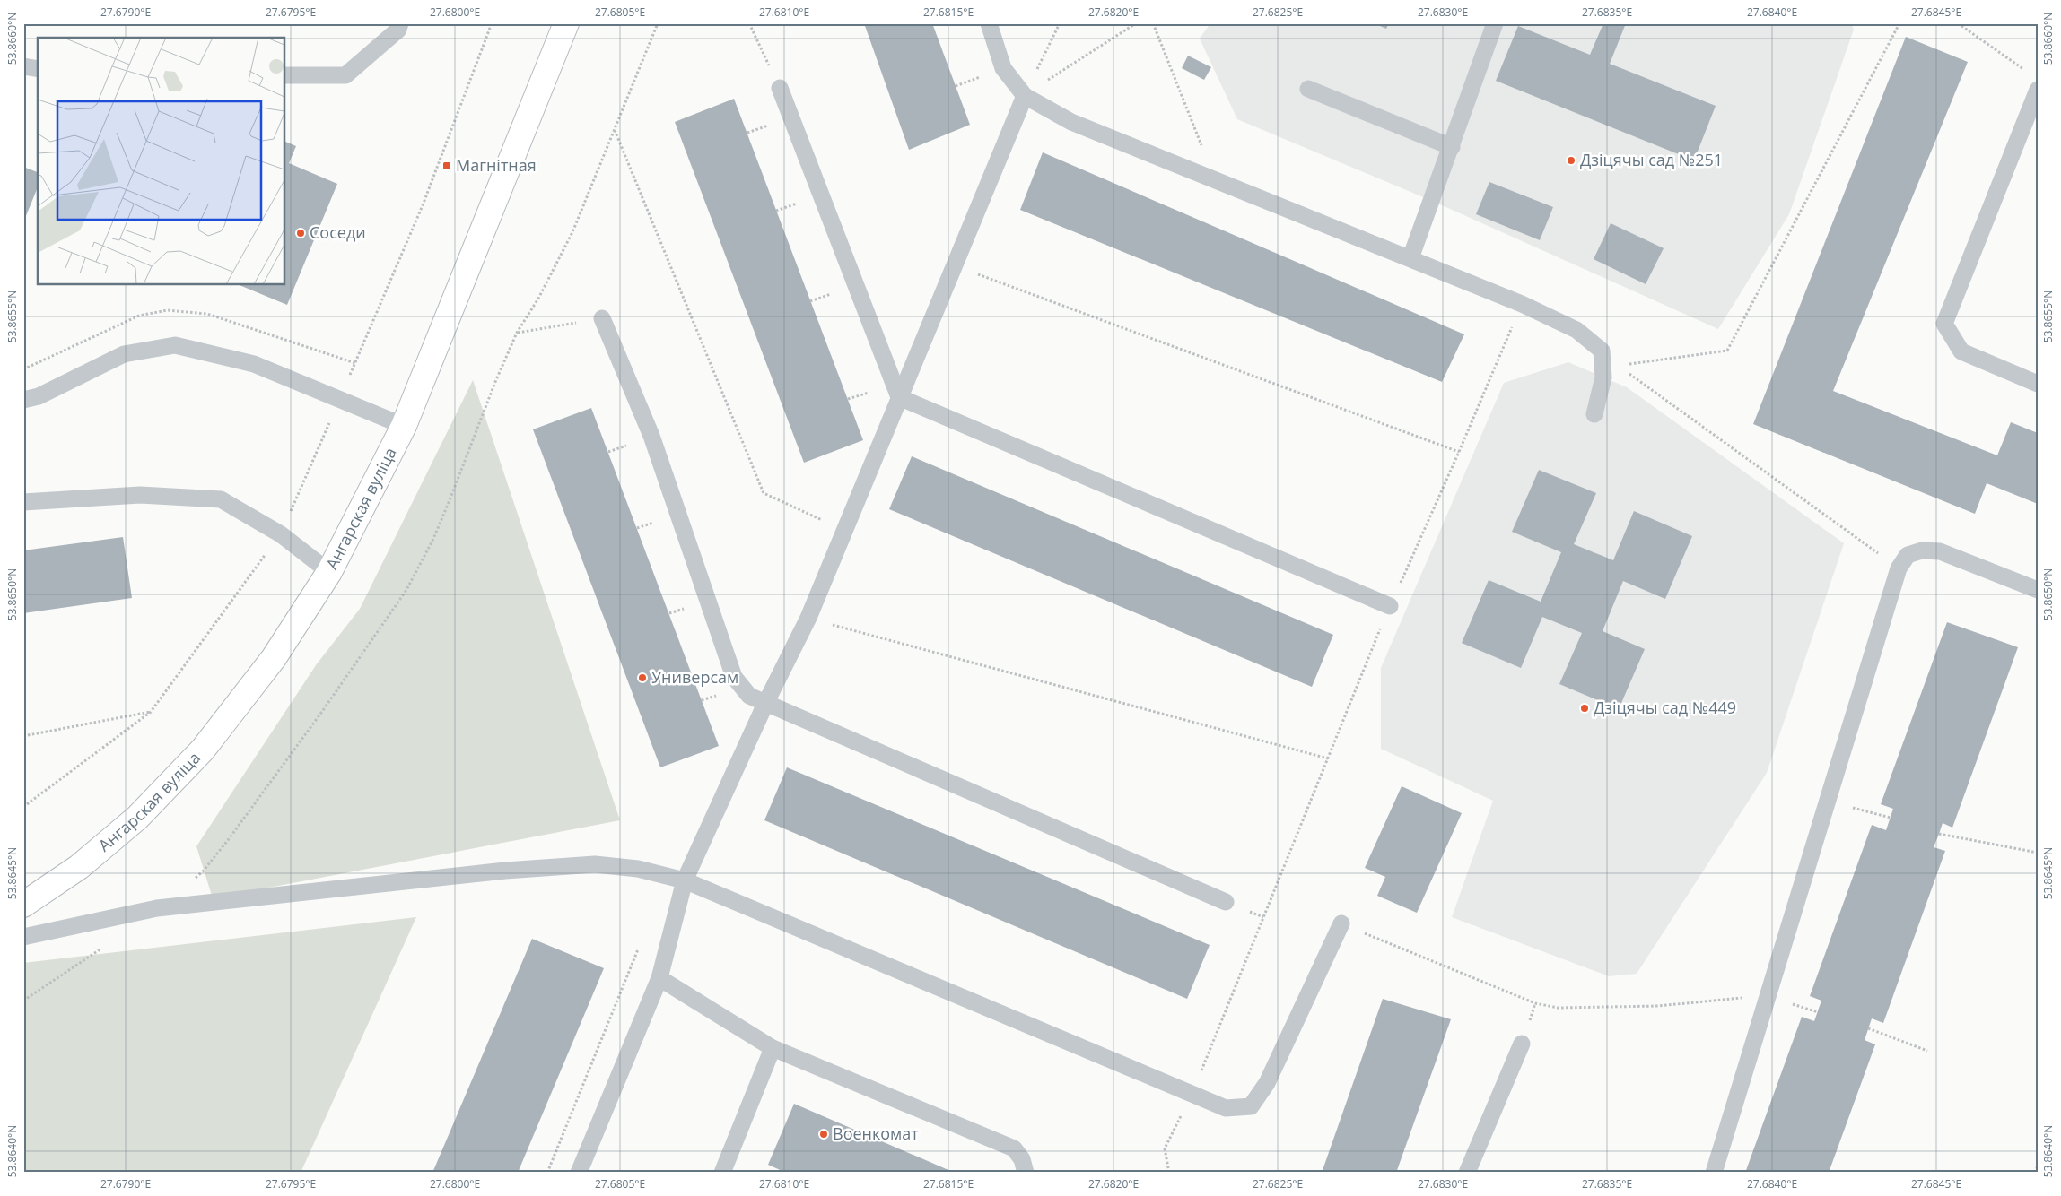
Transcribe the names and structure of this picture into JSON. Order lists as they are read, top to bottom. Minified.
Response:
{"streets":{"main road":["Ангарская вуліца"]},"places":{"other":["Дзіцячы сад №251","Соседи","Универсам","Дзіцячы сад №449","Военкомат"],"transit":["Магнітная"]},"coordinates":["27.6790°E","27.6795°E","27.6800°E","27.6805°E","27.6810°E","27.6815°E","27.6820°E","27.6825°E","27.6830°E","27.6835°E","27.6840°E","27.6845°E","53.8660°N","53.8655°N","53.8650°N","53.8645°N","53.8640°N"]}
